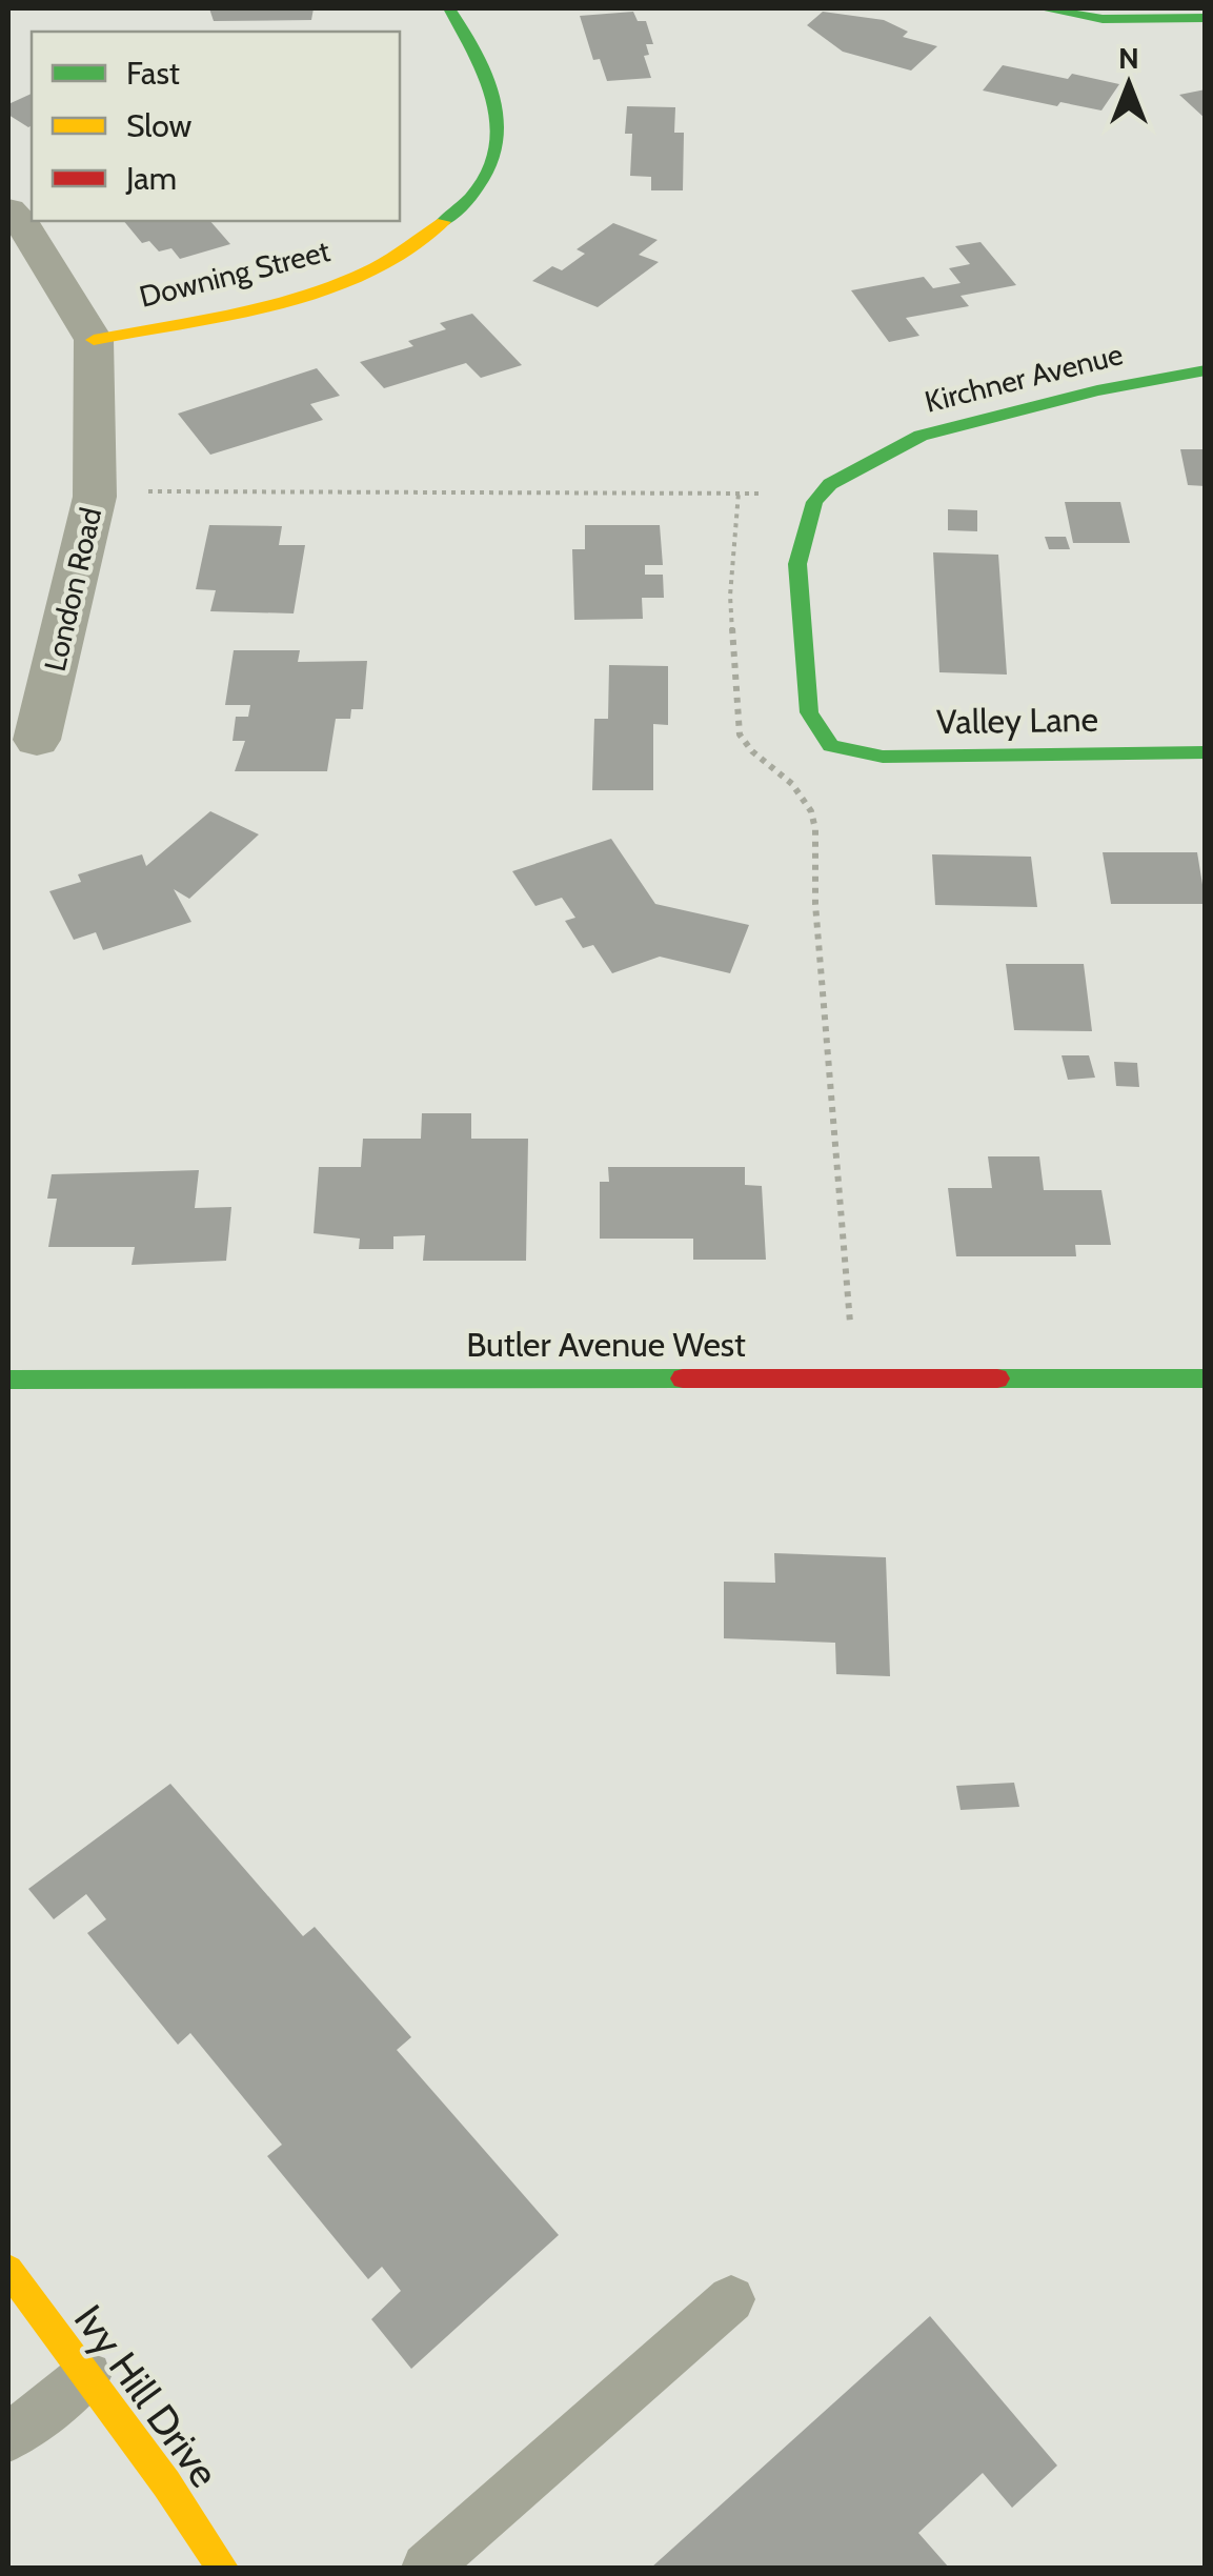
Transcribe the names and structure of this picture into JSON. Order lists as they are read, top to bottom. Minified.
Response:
{"streets":{"street":["Downing Street","Kirchner Avenue","London Road","Valley Lane","Butler Avenue West","Ivy Hill Drive"]},"crossings":[["Downing Street","London Road"],["Kirchner Avenue","Valley Lane"]],"legend":["Fast","Slow","Jam"],"north":"top"}
